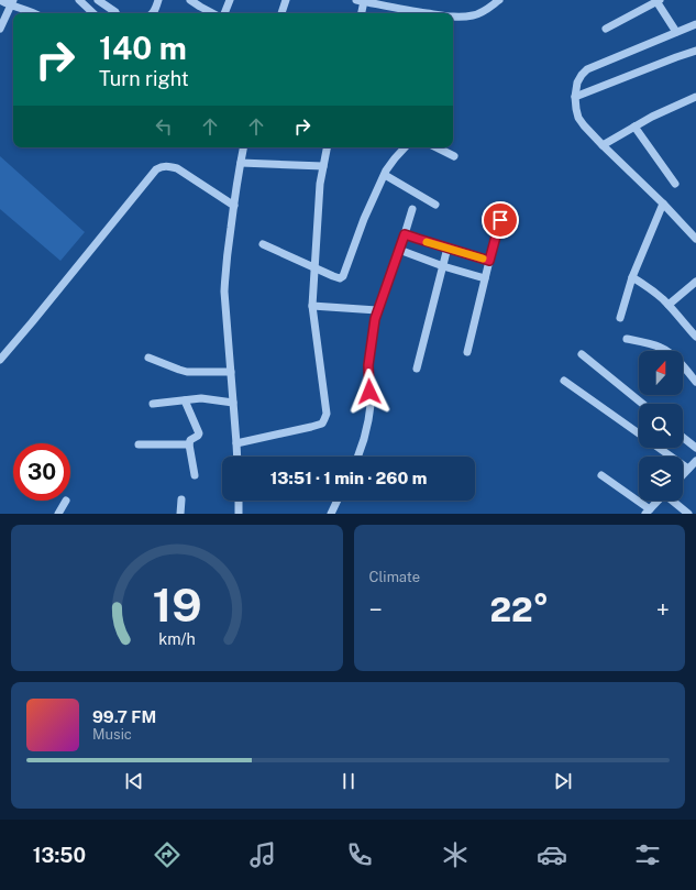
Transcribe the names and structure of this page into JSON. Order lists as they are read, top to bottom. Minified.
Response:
{"north":"top","page":{"turn":["140 m","Turn right"],"limit":"30","trip":"13:51 · 1 min · 260 m","tile":"Climate","heat":["−","22°","+"],"song":["99.7 FM","Music"],"tabs":"13:50","gauge":["19","km/h"]}}
